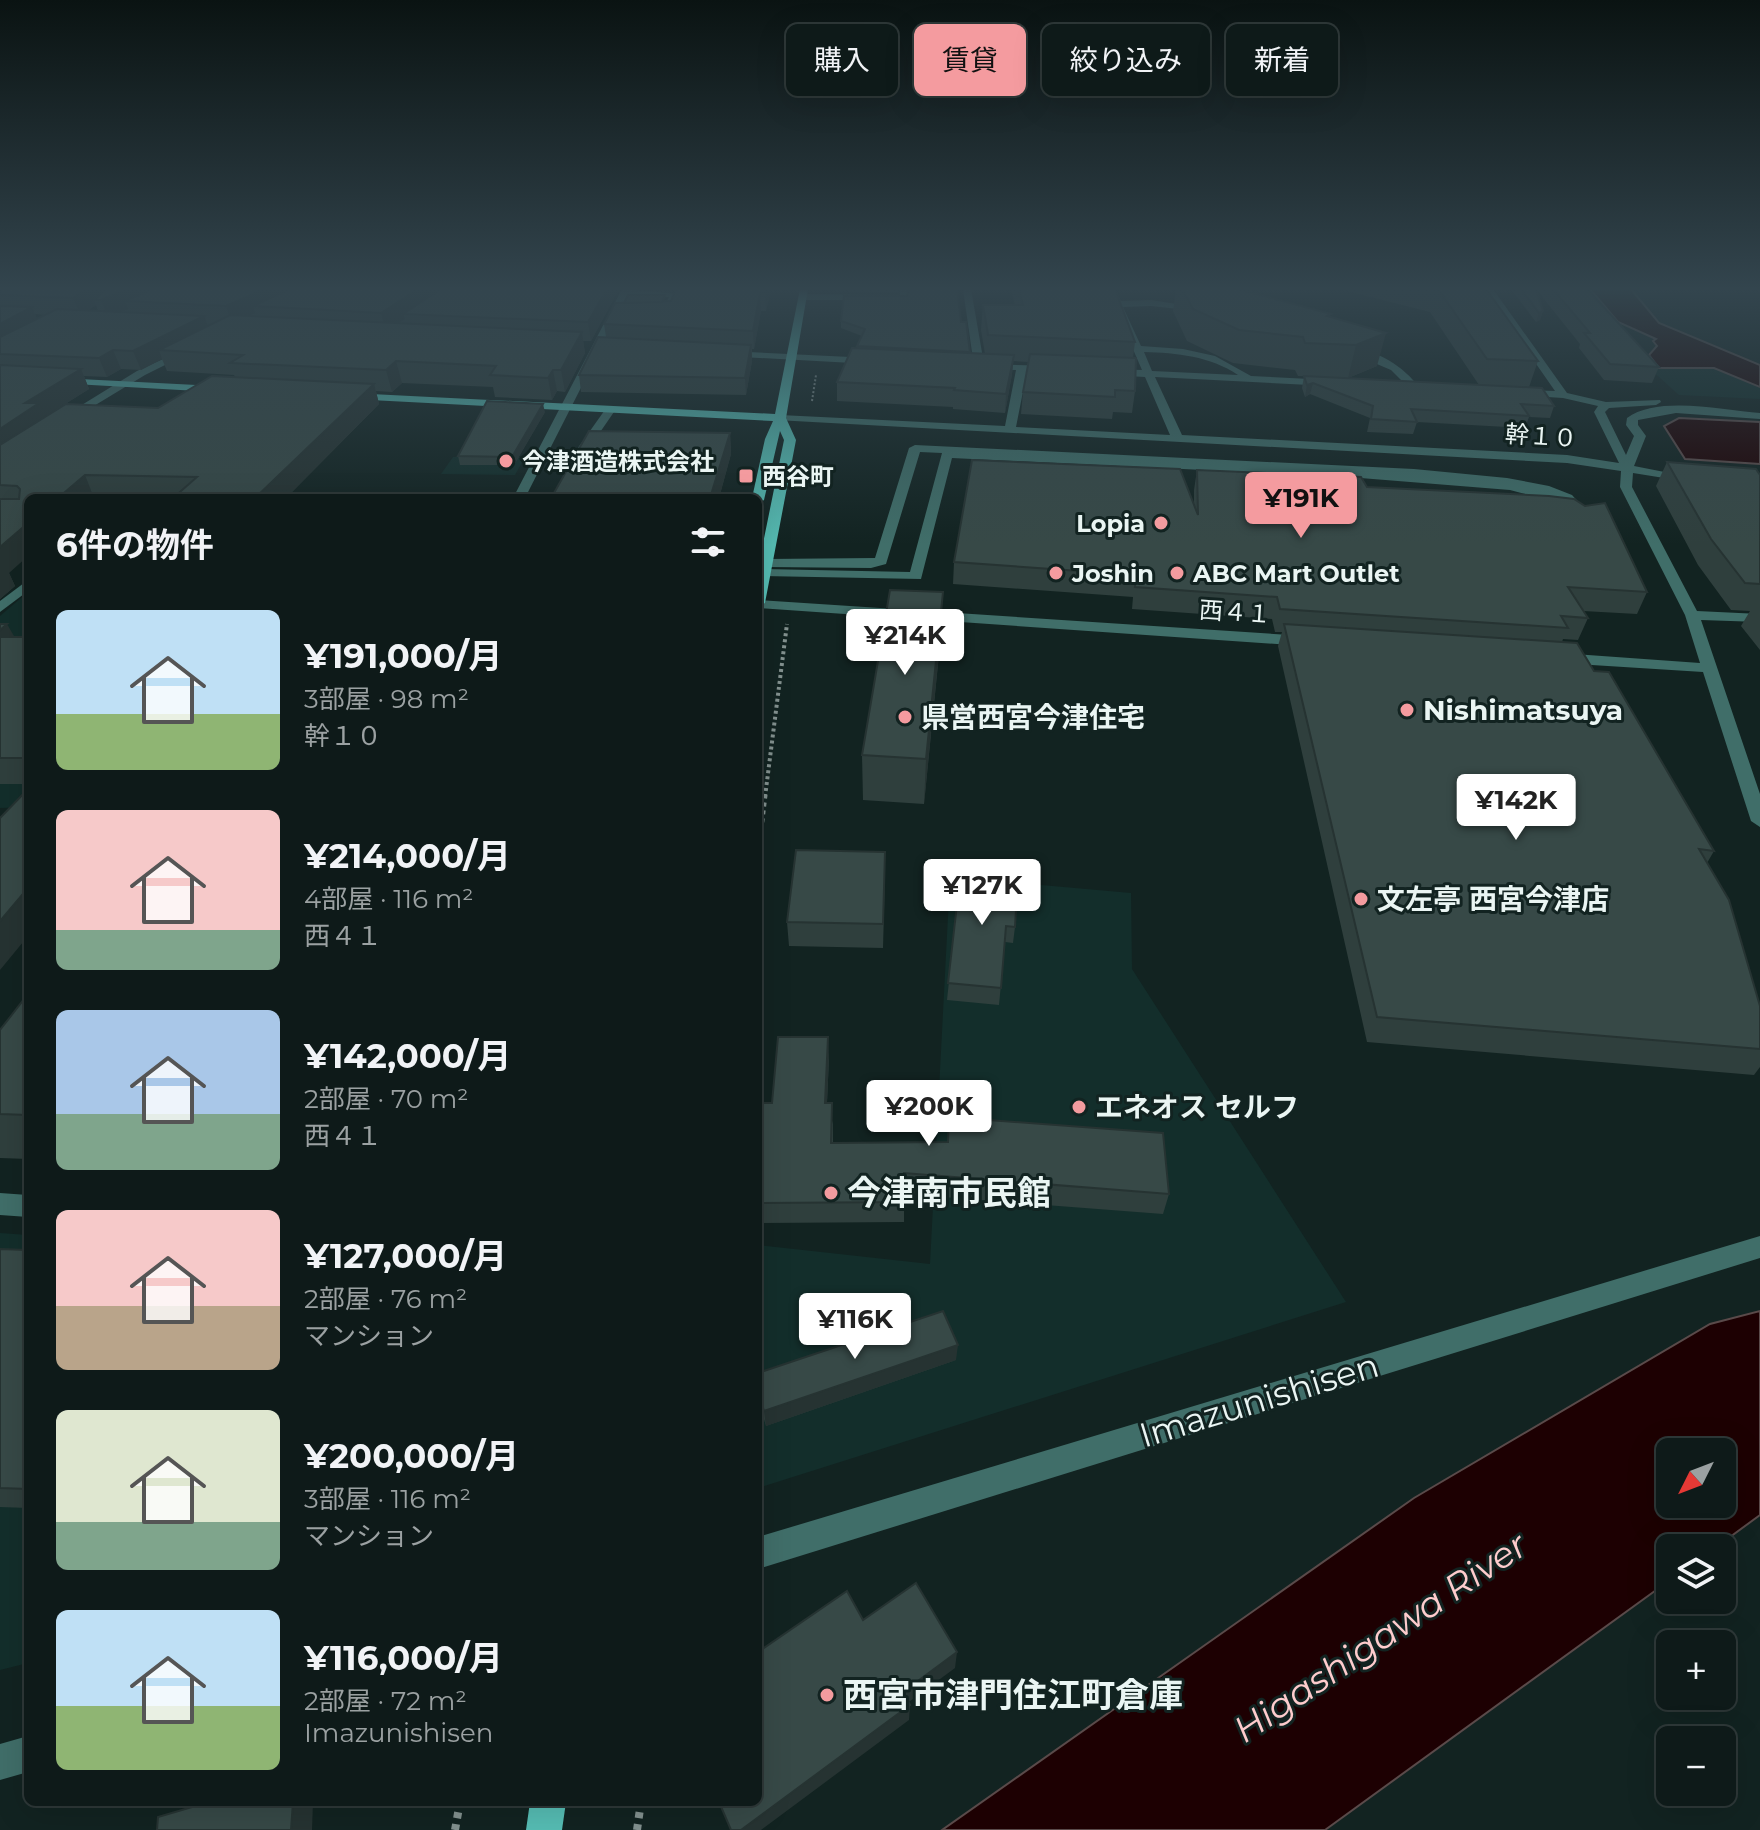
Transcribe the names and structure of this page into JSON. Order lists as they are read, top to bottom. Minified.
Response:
{"streets":{"street":["幹１０","西４１","Imazunishisen"]},"water":["Higashigawa River"],"places":{"other":["今津酒造株式会社","Lopia","Joshin","ABC Mart Outlet","Nishimatsuya","県営西宮今津住宅","文左亭 西宮今津店","エネオス セルフ","今津南市民館","西宮市津門住江町倉庫"],"transit":["西谷町"]},"north":"bottom left","page":{"chip":["購入","賃貸","絞り込み","新着"],"price":["¥191K","¥214K","¥142K","¥127K","¥200K","¥116K"],"heading":"6件の物件","list":[{"name":"¥191,000/月","note":"3部屋 · 98 m² · 幹１０"},{"name":"¥214,000/月","note":"4部屋 · 116 m² · 西４１"},{"name":"¥142,000/月","note":"2部屋 · 70 m² · 西４１"},{"name":"¥127,000/月","note":"2部屋 · 76 m² · マンション"},{"name":"¥200,000/月","note":"3部屋 · 116 m² · マンション"},{"name":"¥116,000/月","note":"2部屋 · 72 m² · Imazunishisen"}],"map_buttons":["+","−"]}}
